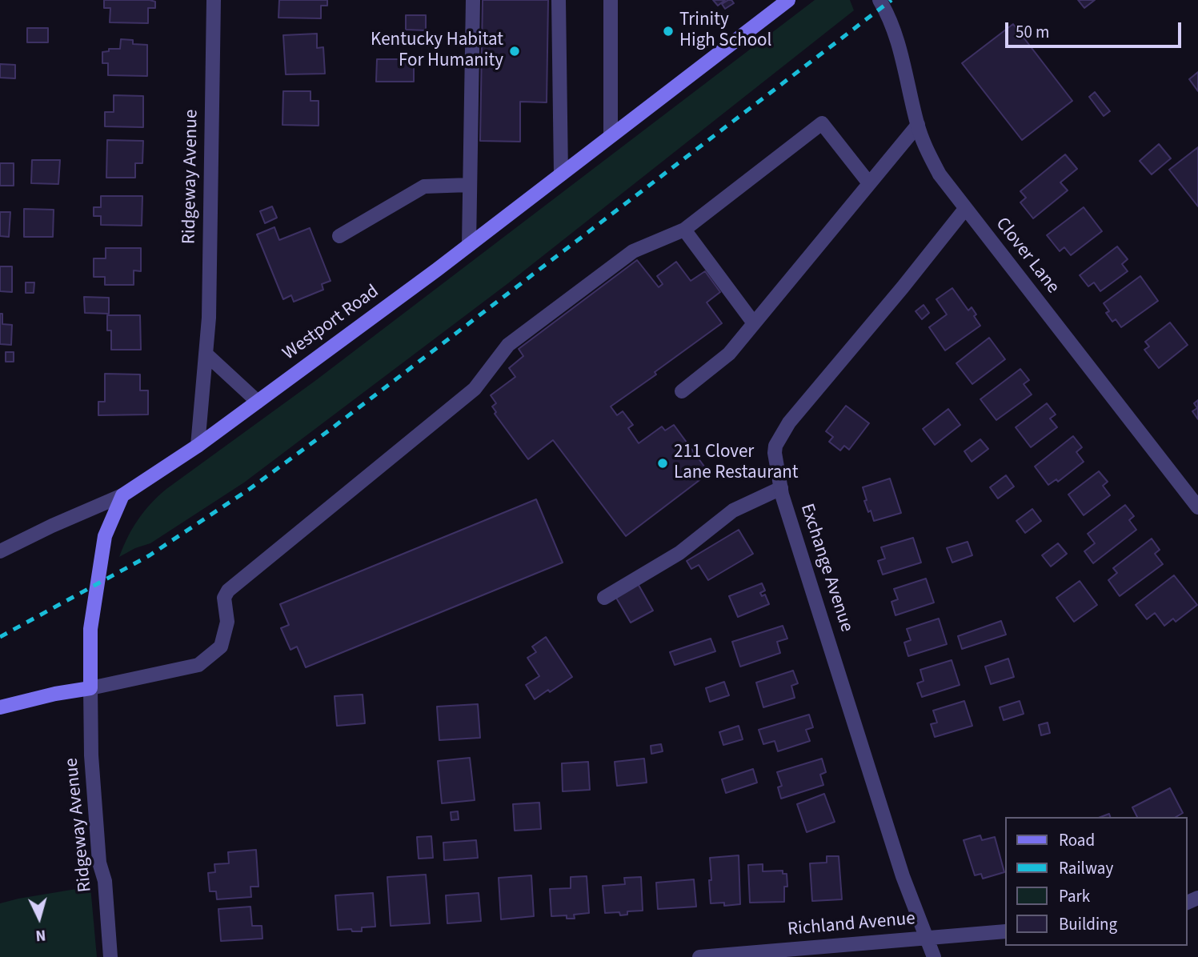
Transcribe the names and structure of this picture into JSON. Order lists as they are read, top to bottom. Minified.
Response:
{"streets":{"main road":["Westport Road"],"street":["Ridgeway Avenue","Clover Lane","Exchange Avenue","Richland Avenue"]},"crossings":[["Ridgeway Avenue","Westport Road"],["Clover Lane","Exchange Avenue"],["Exchange Avenue","Richland Avenue"]],"places":["Trinity High School","Kentucky Habitat For Humanity","211 Clover Lane Restaurant"],"legend":["Road","Railway","Park","Building"],"scale_bar":"50 m","north":"bottom"}
